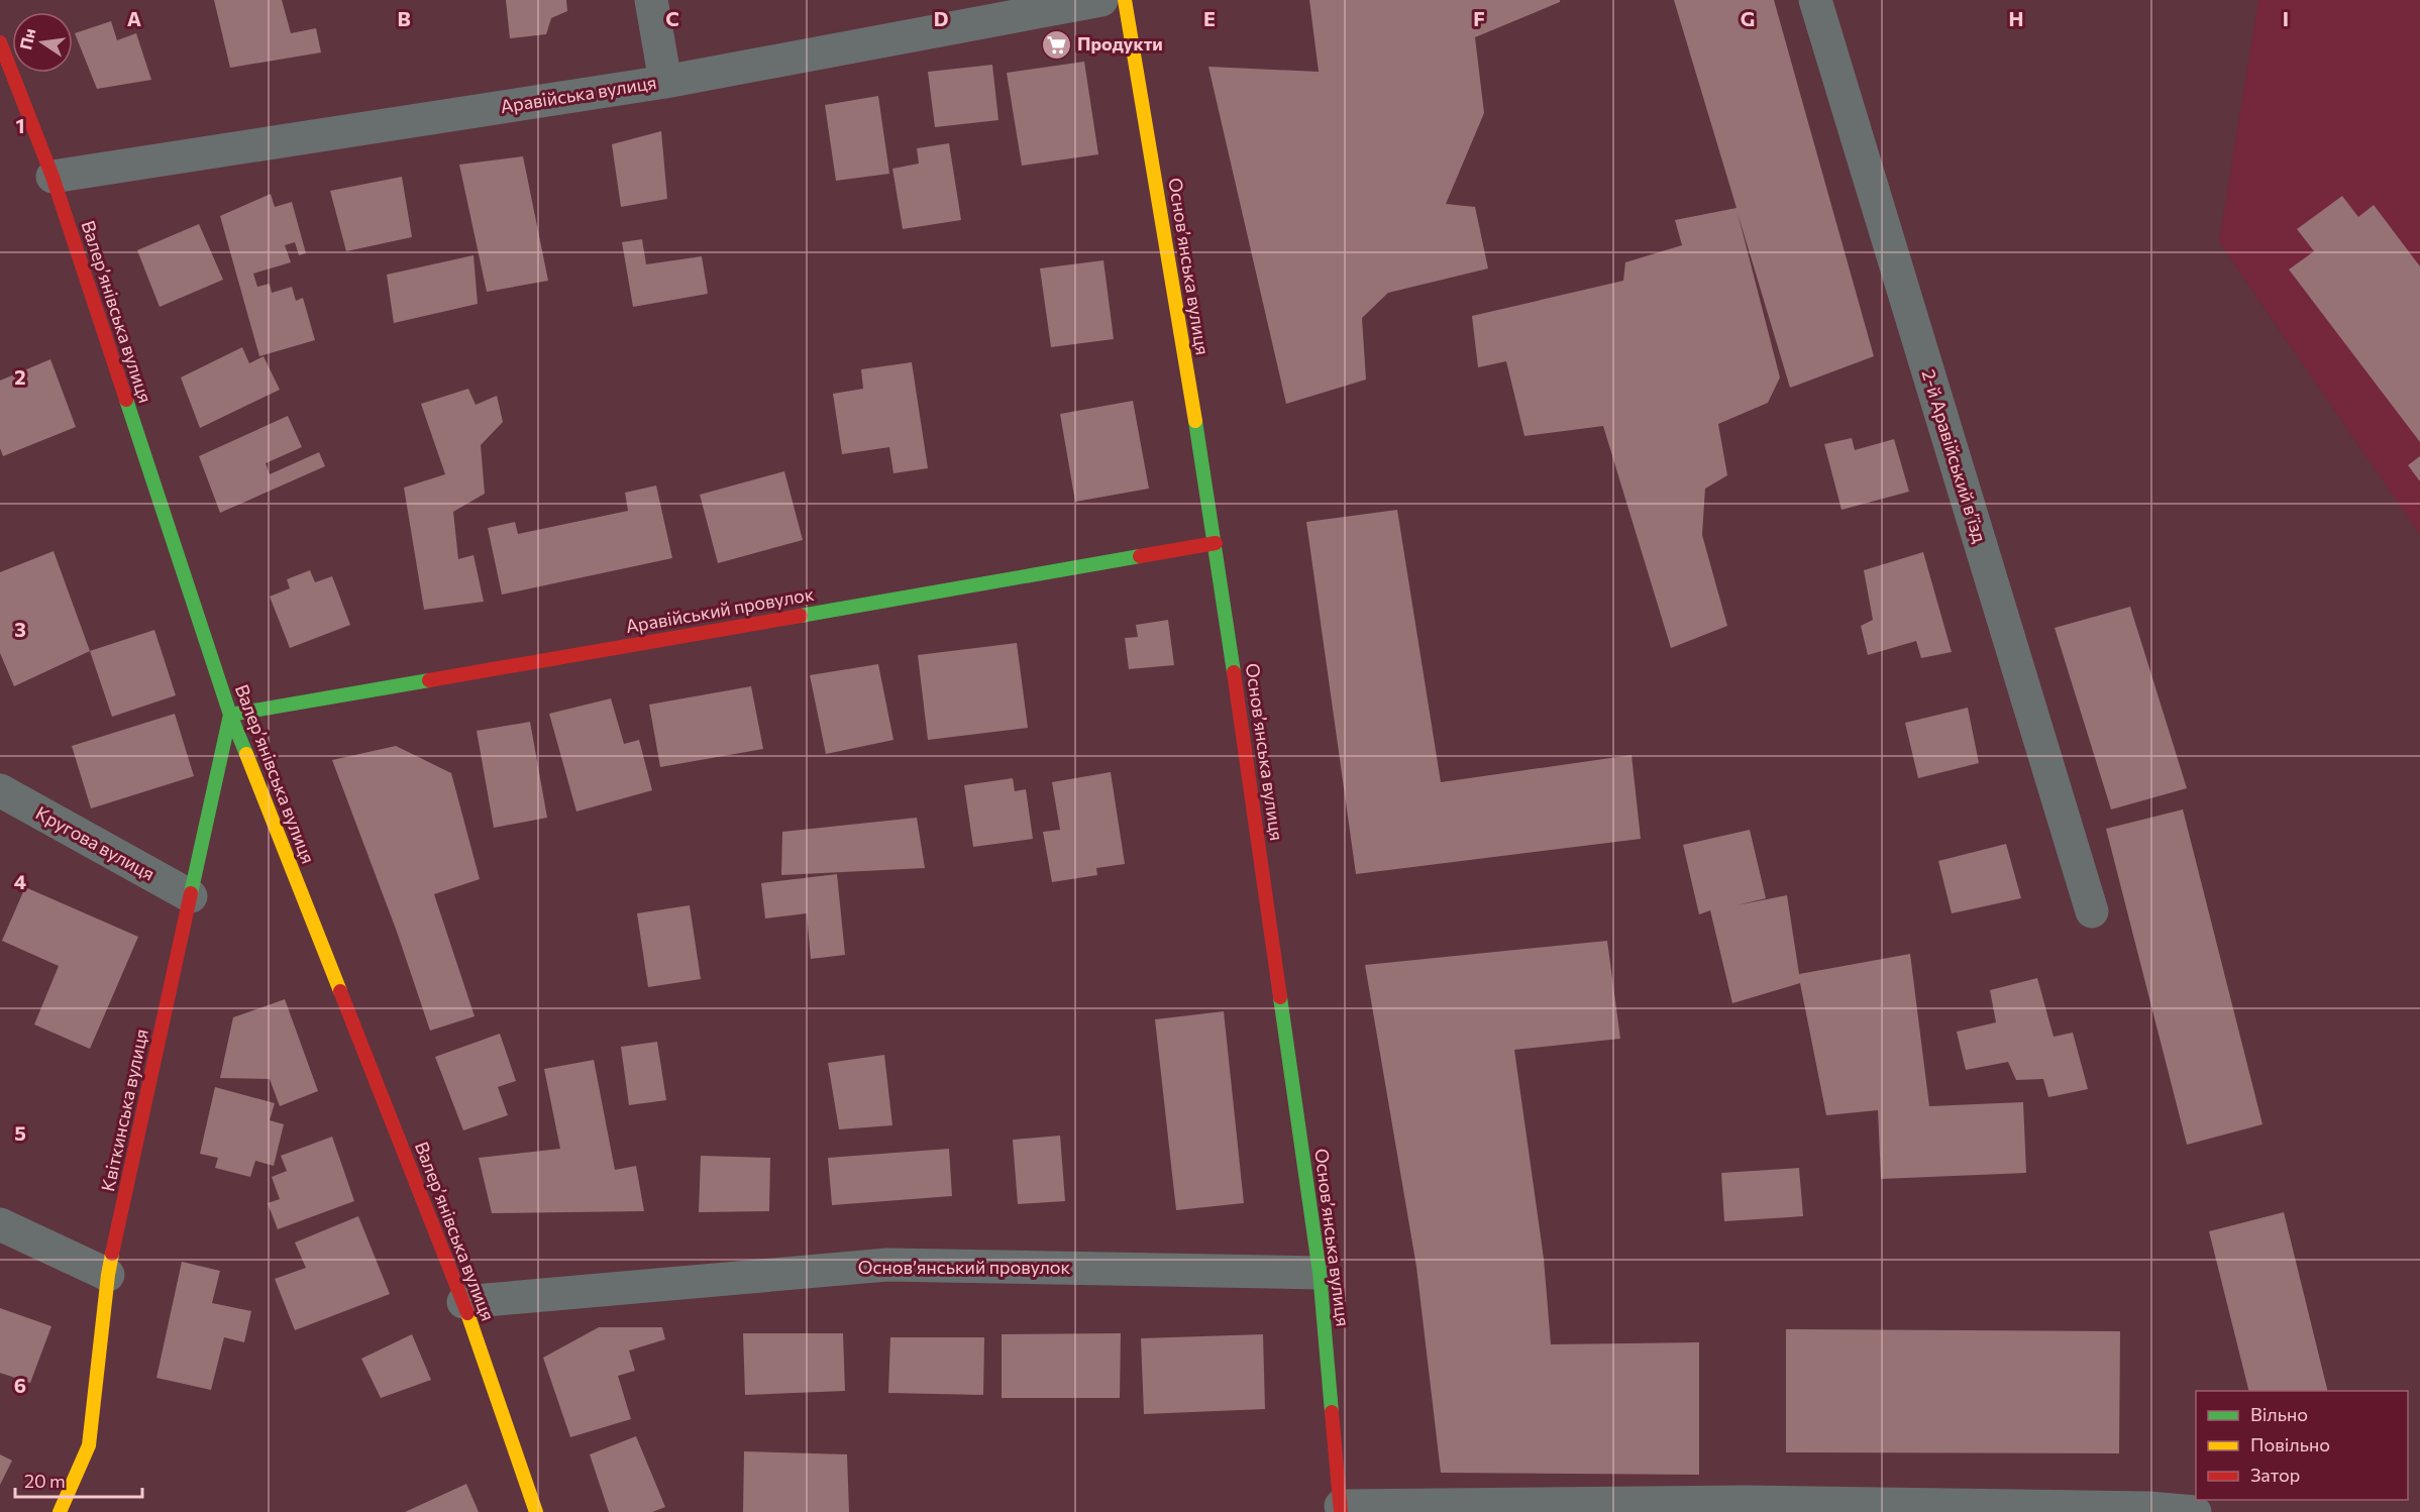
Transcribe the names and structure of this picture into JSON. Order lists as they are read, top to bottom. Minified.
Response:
{"streets":{"street":["Аравійська вулиця","Основ’янська вулиця","Валер’янівська вулиця","2-й Аравійський в’їзд","Аравійський провулок","Кругова вулиця","Квіткинська вулиця","Основ’янський провулок"]},"crossings":[["Аравійська вулиця","Валер’янівська вулиця"],["Основ’янська вулиця","Аравійський провулок"],["Основ’янська вулиця","Основ’янський провулок"],["Валер’янівська вулиця","Аравійський провулок"],["Валер’янівська вулиця","Квіткинська вулиця"],["Валер’янівська вулиця","Основ’янський провулок"],["Аравійський провулок","Квіткинська вулиця"],["Кругова вулиця","Квіткинська вулиця"]],"places":{"supermarket":["Продукти"]},"legend":["Вільно","Повільно","Затор"],"scale_bar":"20 m","north":"left","grid":{"columns":["A","B","C","D","E","F","G","H","I"],"rows":["1","2","3","4","5","6"]}}
